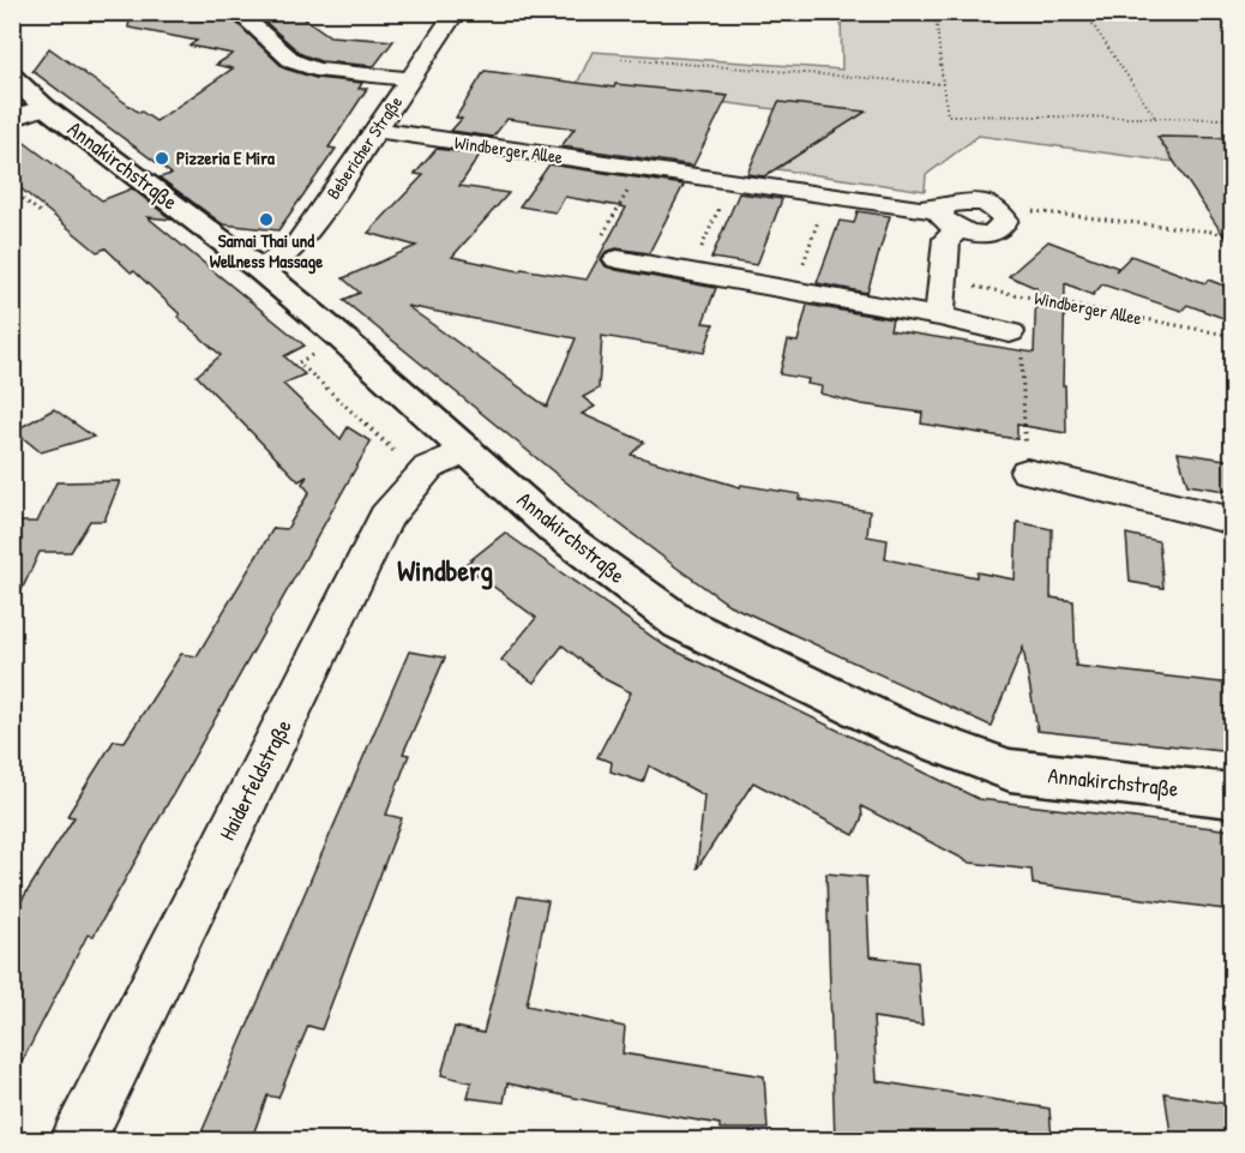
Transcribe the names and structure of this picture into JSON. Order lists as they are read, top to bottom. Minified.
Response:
{"streets":{"street":["Bebericher Straße","Windberger Allee","Annakirchstraße","Haiderfeldstraße"]},"crossings":[["Bebericher Straße","Windberger Allee"],["Bebericher Straße","Annakirchstraße"],["Annakirchstraße","Haiderfeldstraße"]],"districts":["Windberg"],"places":["Pizzeria E Mira","Samai Thai und Wellness Massage"]}
